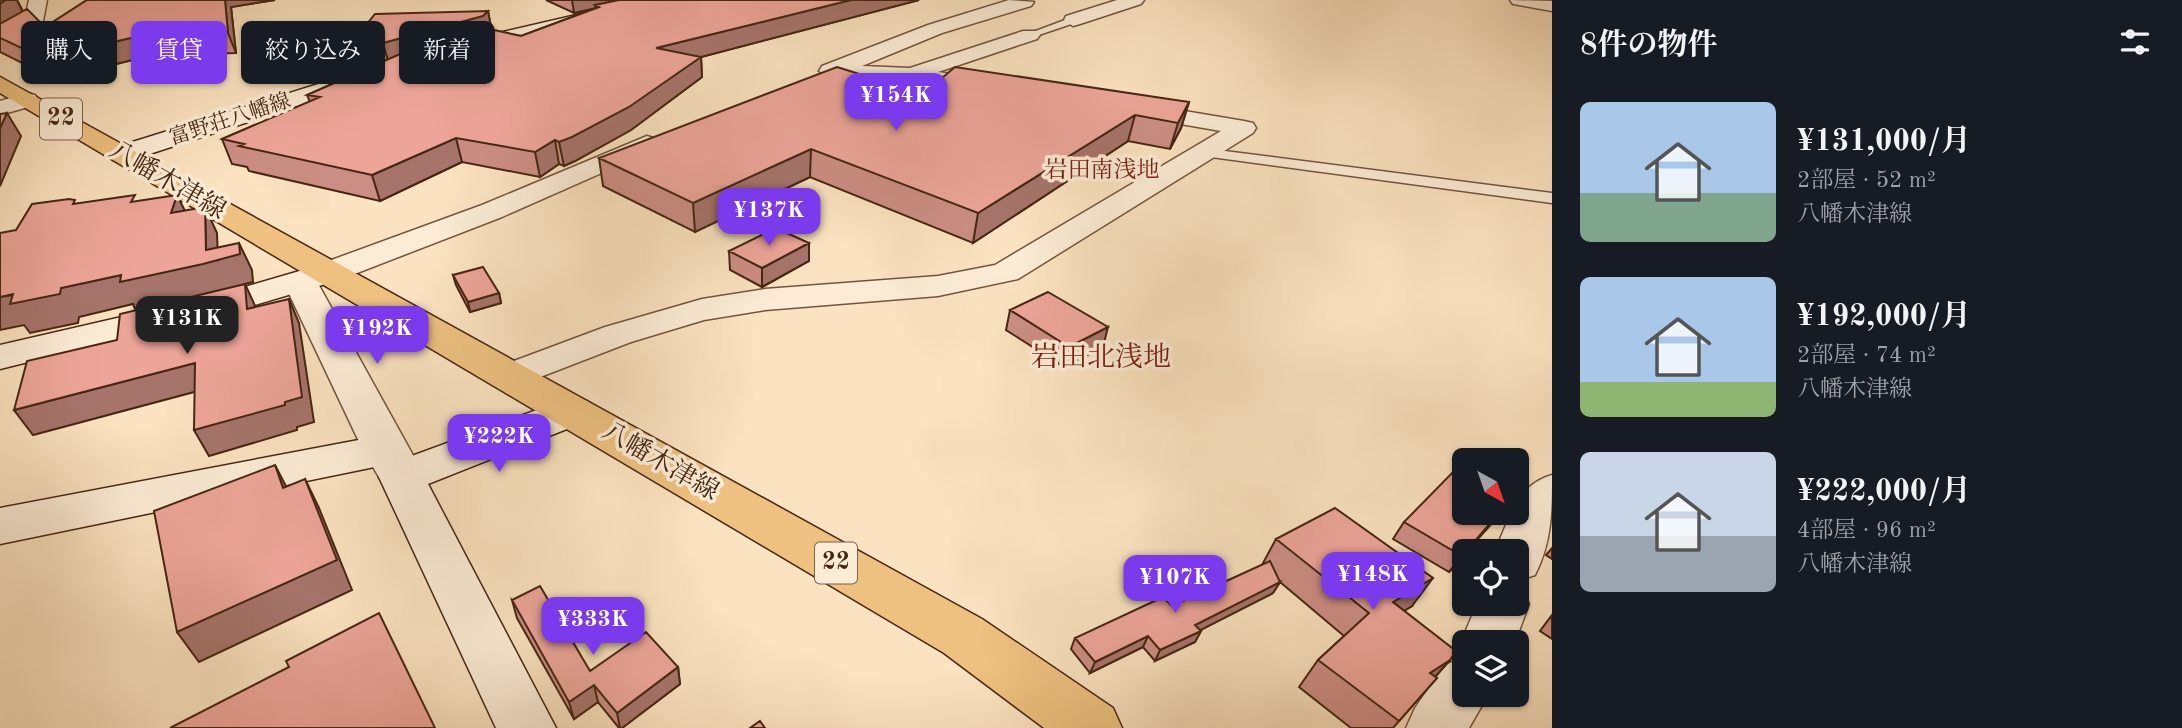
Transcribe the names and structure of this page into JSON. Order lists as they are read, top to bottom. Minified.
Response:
{"streets":{"main road":["22","八幡木津線"],"street":["富野荘八幡線"]},"crossings":[["富野荘八幡線","八幡木津線"]],"districts":["岩田南浅地","岩田北浅地"],"north":"bottom right","page":{"heading":"8件の物件","chip":["購入","賃貸","絞り込み","新着"],"price":["¥154K","¥137K","¥131K","¥192K","¥222K","¥148K","¥107K","¥333K"],"list":[{"name":"¥131,000/月","note":"2部屋 · 52 m² · 八幡木津線"},{"name":"¥192,000/月","note":"2部屋 · 74 m² · 八幡木津線"},{"name":"¥222,000/月","note":"4部屋 · 96 m² · 八幡木津線"}]}}
